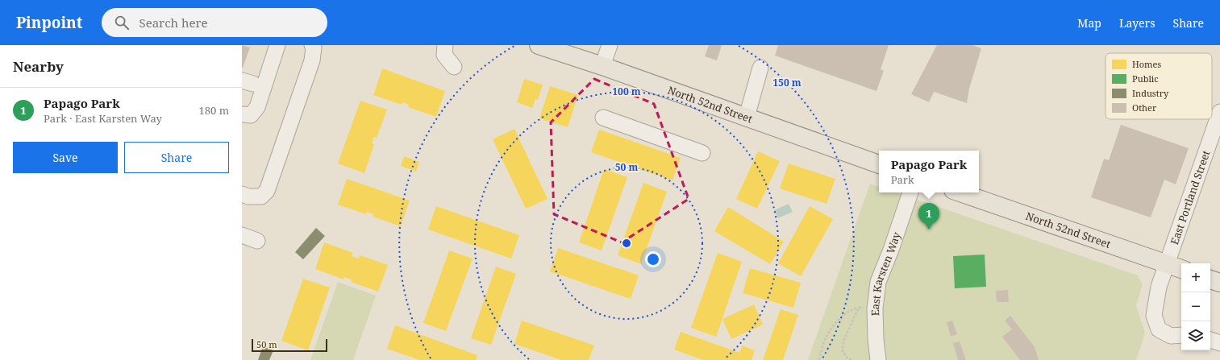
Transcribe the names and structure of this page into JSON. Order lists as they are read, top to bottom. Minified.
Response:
{"streets":{"main road":["North 52nd Street"],"street":["East Portland Street","East Karsten Way"]},"crossings":[["North 52nd Street","East Portland Street"]],"legend":["Homes","Public","Industry","Other"],"scale_bar":"50 m","page":{"header":"Pinpoint","search":"Search here","nav":["Map","Layers","Share"],"heading":"Nearby","list":[{"mark":"1","name":"Papago Park","note":"Park · East Karsten Way","value":"180 m"}],"buttons":["Save","Share"],"popup":["Papago Park","Park"],"pins":"1","map_buttons":["+","−"],"scale":"50 m"},"rings":["150 m","100 m","50 m"]}
